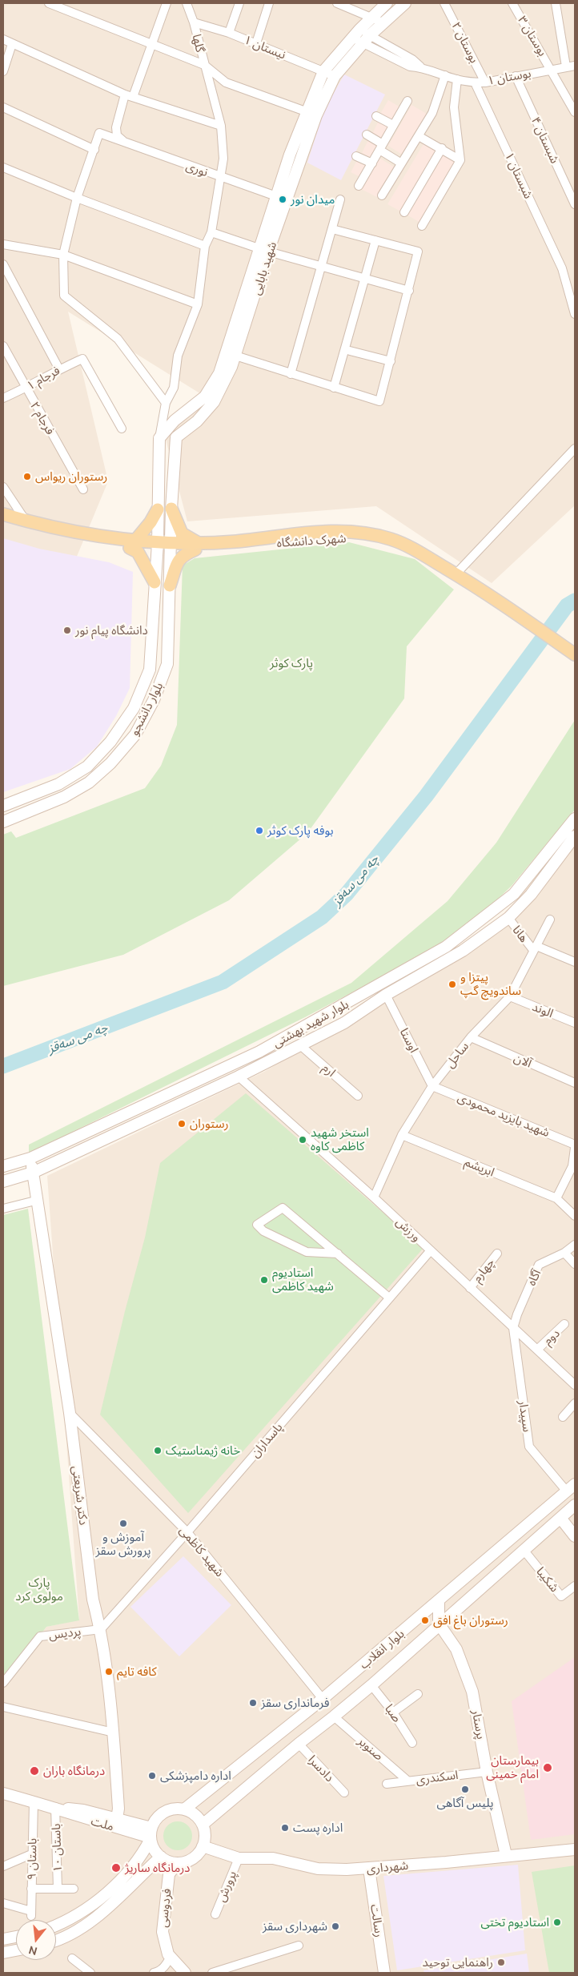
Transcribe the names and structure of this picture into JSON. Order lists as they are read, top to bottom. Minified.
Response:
{"streets":{"main road":["شهید بابایی","شهرک دانشگاه","بلوار دانشجو","بلوار شهید بهشتی","دکتر شریعتی","بلوار انقلاب","پرستار","ملت","شهرداری","فردوسی","رسالت"],"street":["بوستان ۳","بوستان ۲","گلها","نیستان ۱","بوستان ۱","شبستان ۴","نوری","شبستان ۱","فرجام ۱","فرجام ۲","هانا","الوند","اوستا","ساحل","آلان","ارم","شهید بایزید محمودی","ابریشم","ورزش","چهارم","آگاه","دوم","سپیدار","پاسداران","شهید کاظمی","شکیبا","پردیس","صبا","صنوبر","دادسرا","اسکندری","باستان ۱۰","باستان ۹","پرورش"]},"crossings":[["بوستان ۳","بوستان ۱"],["بوستان ۲","بوستان ۱"],["گلها","نیستان ۱"],["گلها","نوری"],["گلها","شهید بابایی"],["نیستان ۱","شهید بابایی"],["بوستان ۱","شبستان ۴"],["بوستان ۱","شبستان ۱"],["بوستان ۱","شهید بابایی"],["نوری","شهید بابایی"],["شهید بابایی","بلوار دانشجو"],["فرجام ۱","فرجام ۲"],["هانا","بلوار شهید بهشتی"],["هانا","ساحل"],["الوند","ساحل"],["بلوار شهید بهشتی","اوستا"],["بلوار شهید بهشتی","ارم"],["بلوار شهید بهشتی","ورزش"],["بلوار شهید بهشتی","دکتر شریعتی"],["اوستا","ساحل"],["اوستا","شهید بایزید محمودی"],["ساحل","آلان"],["ساحل","شهید بایزید محمودی"],["ساحل","ابریشم"],["ساحل","ورزش"],["ورزش","چهارم"],["ورزش","آگاه"],["ورزش","دوم"],["ورزش","سپیدار"],["ورزش","پاسداران"],["آگاه","سپیدار"],["سپیدار","بلوار انقلاب"],["پاسداران","دکتر شریعتی"],["پاسداران","شهید کاظمی"],["پاسداران","پردیس"],["دکتر شریعتی","شهید کاظمی"],["دکتر شریعتی","پردیس"],["دکتر شریعتی","ملت"],["شهید کاظمی","بلوار انقلاب"],["شکیبا","بلوار انقلاب"],["بلوار انقلاب","صبا"],["بلوار انقلاب","پرستار"],["بلوار انقلاب","صنوبر"],["بلوار انقلاب","دادسرا"],["بلوار انقلاب","ملت"],["بلوار انقلاب","شهرداری"],["بلوار انقلاب","فردوسی"],["پرستار","اسکندری"],["پرستار","شهرداری"],["صنوبر","اسکندری"],["ملت","باستان ۱۰"],["ملت","باستان ۹"],["ملت","شهرداری"],["ملت","فردوسی"],["شهرداری","پرورش"],["شهرداری","فردوسی"],["شهرداری","رسالت"]],"water":["چە می سەقز"],"parks":["پارک کوثر","پارک مولوی کرد"],"places":["میدان نور","رستوران ریواس","دانشگاه پیام نور","بوفه پارک کوثر","پیتزا و ساندویچ گپ","رستوران","استخر شهید کاظمی کاوه","استادیوم شهید کاظمی","خانه ژیمناستیک","آموزش و پرورش سقز","رستوران باغ افق","کافه تایم","فرمانداری سقز","بیمارستان امام خمینی","درمانگاه باران","اداره دامپزشکی","پلیس آگاهی","اداره پست","درمانگاه ساریژ","استادیوم تختی","شهرداری سقز","راهنمایی توحید"],"north":"bottom"}
